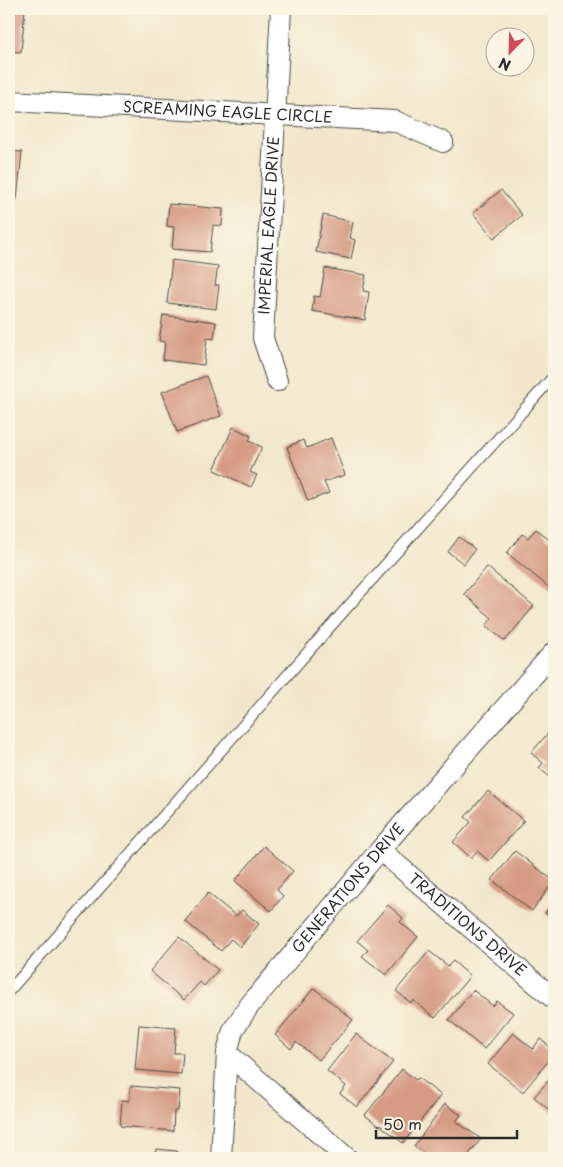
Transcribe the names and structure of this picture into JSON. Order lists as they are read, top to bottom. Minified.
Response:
{"streets":{"street":["SCREAMING EAGLE CIRCLE","IMPERIAL EAGLE DRIVE","GENERATIONS DRIVE","TRADITIONS DRIVE"]},"crossings":[["SCREAMING EAGLE CIRCLE","IMPERIAL EAGLE DRIVE"],["GENERATIONS DRIVE","TRADITIONS DRIVE"]],"scale_bar":"50 m","north":"bottom left"}
